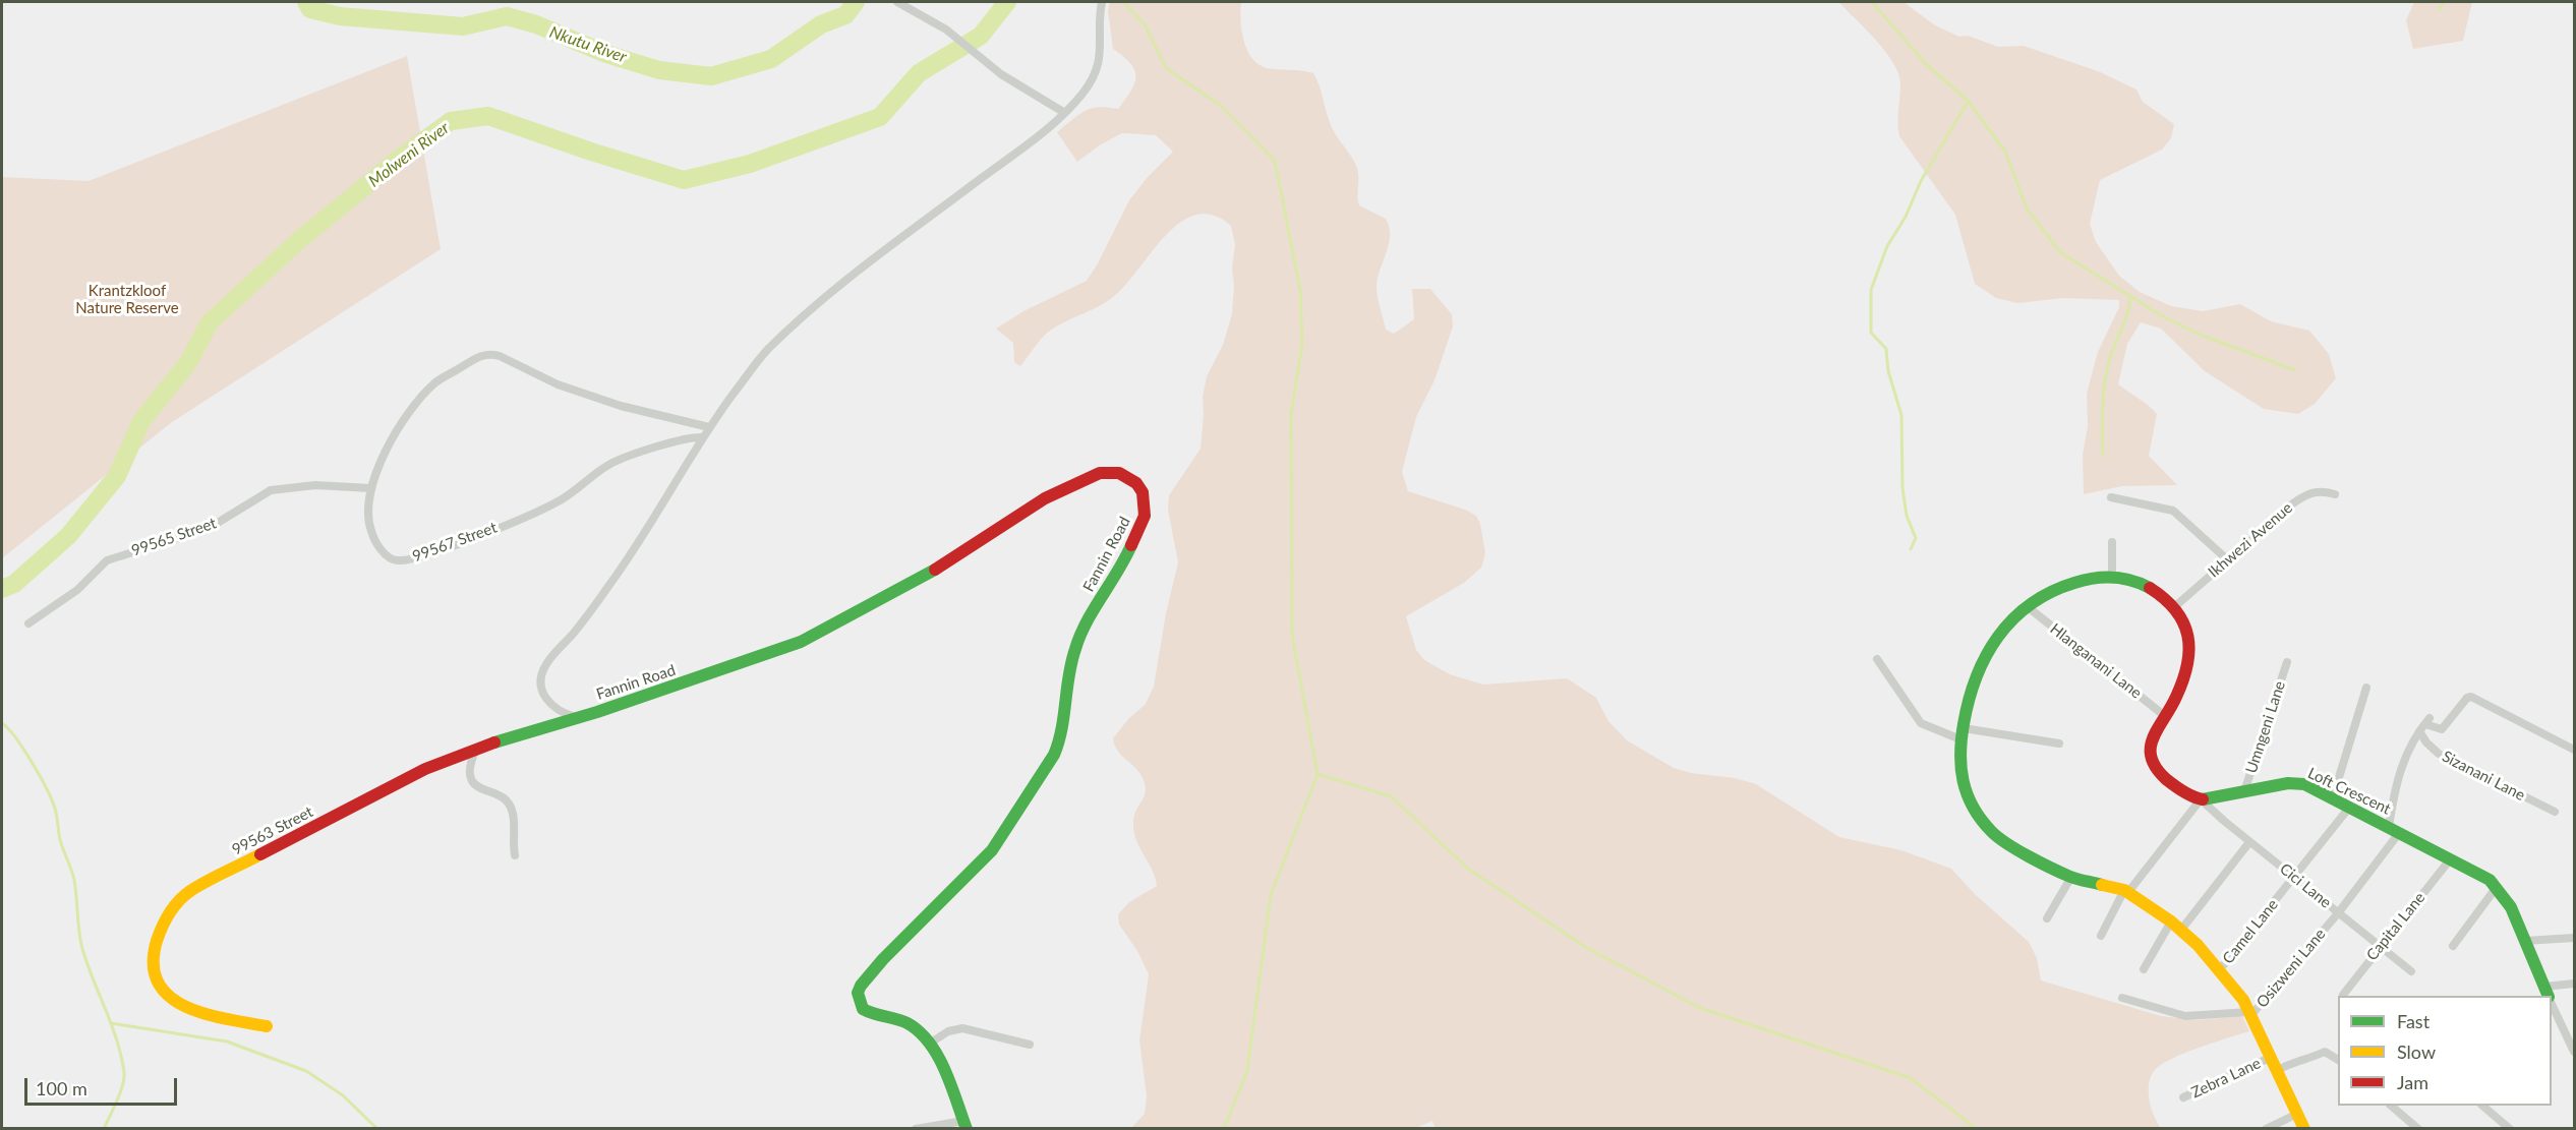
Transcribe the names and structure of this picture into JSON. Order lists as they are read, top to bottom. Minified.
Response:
{"streets":{"street":["99565 Street","Ikhwezi Avenue","99567 Street","Fannin Road","Hlanganani Lane","Umngeni Lane","Sizanani Lane","Loft Crescent","99563 Street","Cici Lane","Capital Lane","Camel Lane","Osizweni Lane","Zebra Lane"]},"crossings":[["99565 Street","99567 Street"],["Fannin Road","99563 Street"],["Umngeni Lane","Loft Crescent"],["Loft Crescent","Cici Lane"],["Loft Crescent","Capital Lane"],["Loft Crescent","Camel Lane"],["Loft Crescent","Osizweni Lane"],["Cici Lane","Capital Lane"],["Cici Lane","Camel Lane"],["Cici Lane","Osizweni Lane"]],"water":["Nkutu River","Molweni River"],"parks":["Krantzkloof Nature Reserve"],"legend":["Fast","Slow","Jam"],"scale_bar":"100 m"}
